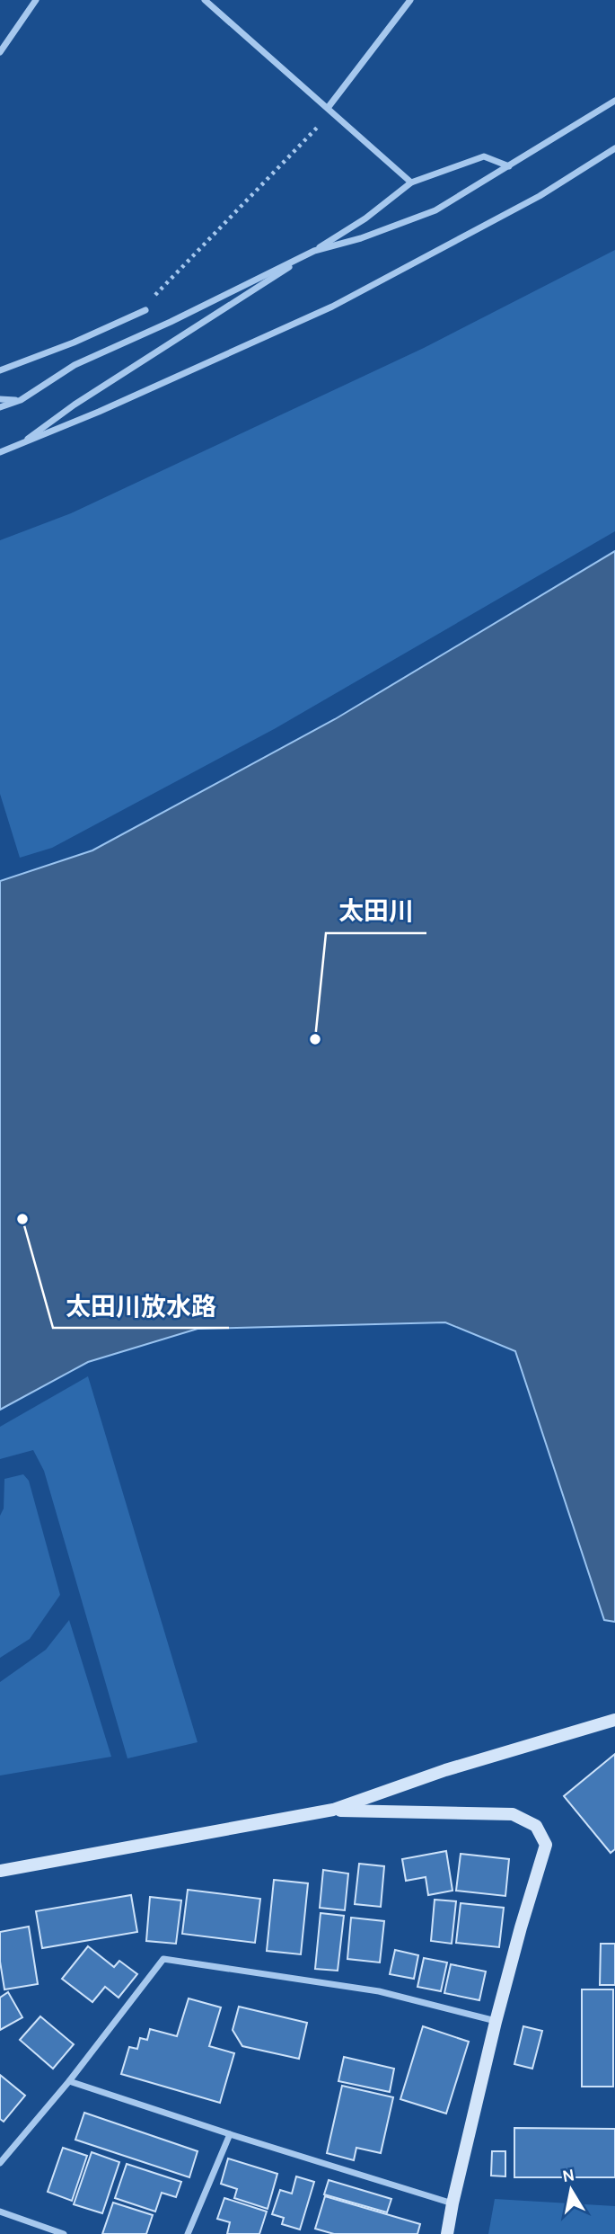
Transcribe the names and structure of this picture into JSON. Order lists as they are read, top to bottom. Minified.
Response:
{"places":["太田川","太田川放水路"],"north":"top"}
